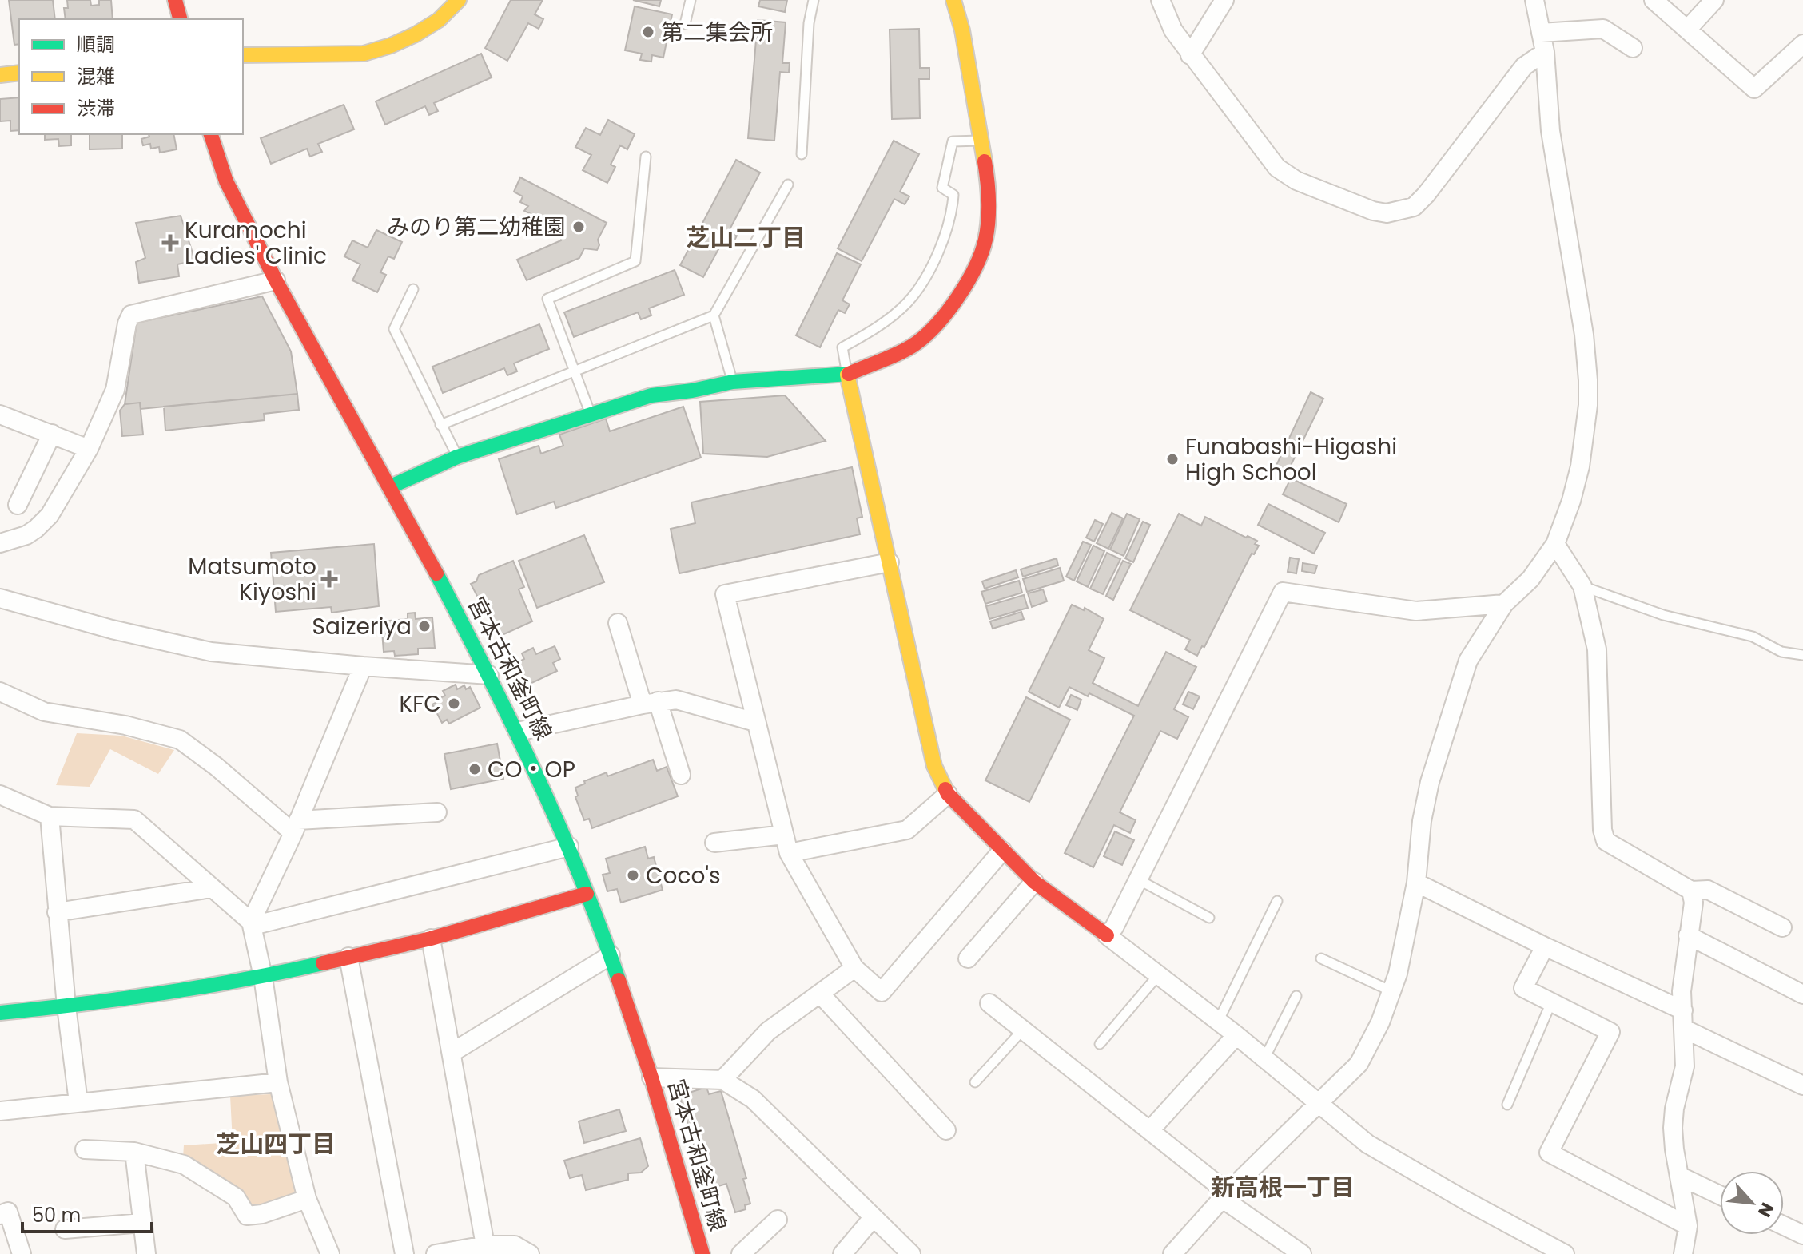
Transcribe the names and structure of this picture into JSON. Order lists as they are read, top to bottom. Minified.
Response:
{"streets":{"street":["宮本古和釜町線"]},"districts":["芝山二丁目","芝山四丁目","新高根一丁目"],"places":{"other":["第二集会所","みのり第二幼稚園","Funabashi-Higashi High School","Saizeriya","KFC","CO・OP","Coco's"],"health":["Kuramochi Ladies' Clinic","Matsumoto Kiyoshi"]},"legend":["順調","混雑","渋滞"],"scale_bar":"50 m","north":"bottom right"}
